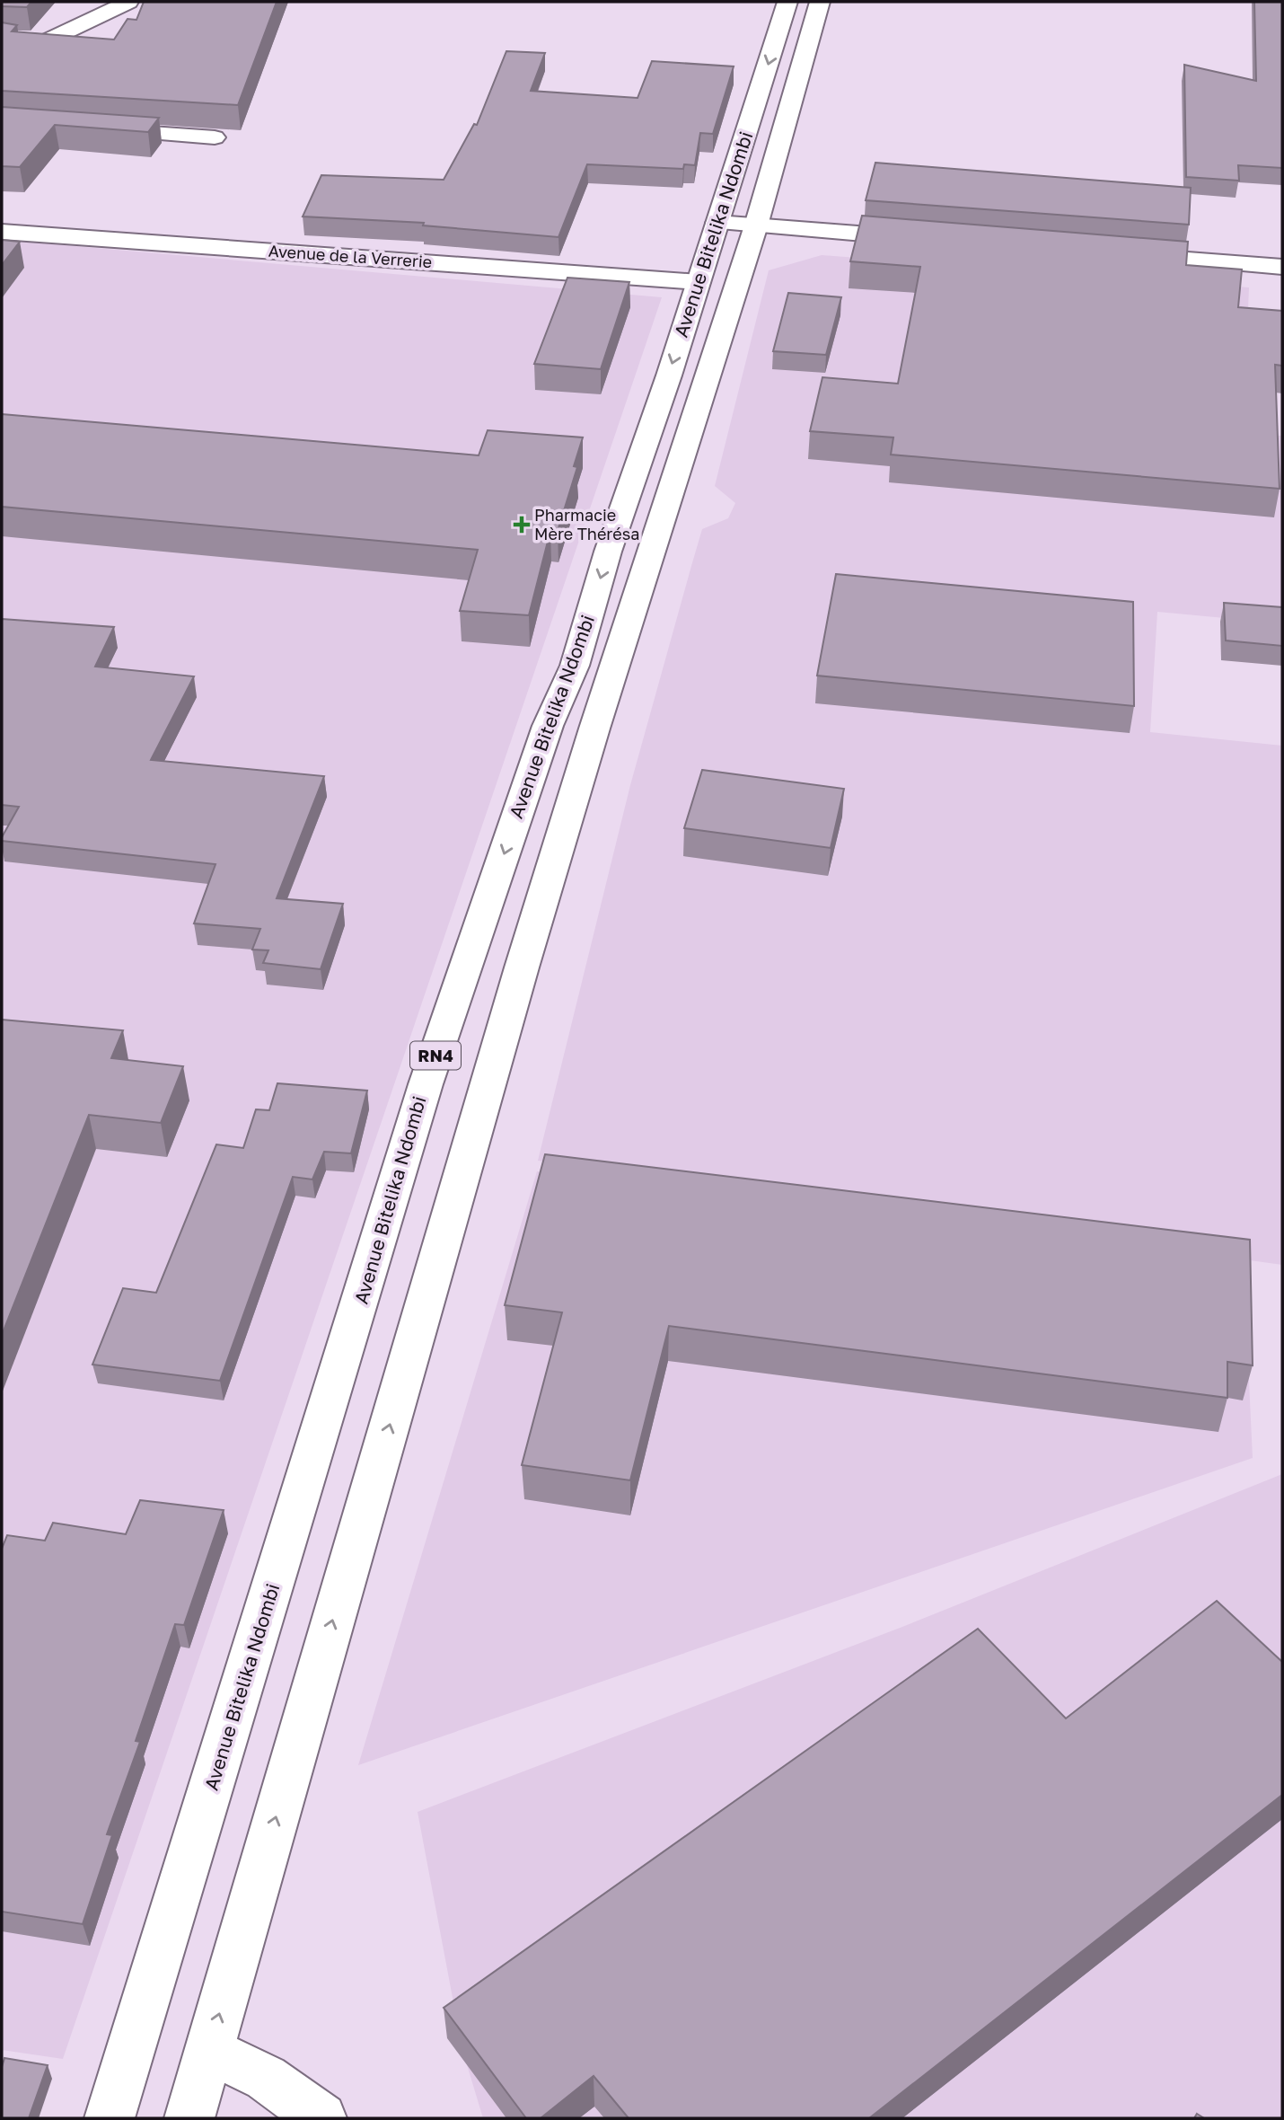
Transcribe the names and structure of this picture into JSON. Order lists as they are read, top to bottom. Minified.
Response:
{"streets":{"main road":["Avenue Bitelika Ndombi","Avenue de la Verrerie","RN4"]},"crossings":[["Avenue Bitelika Ndombi","Avenue de la Verrerie"]],"places":{"health":["Pharmacie Mère Thérésa"]}}
